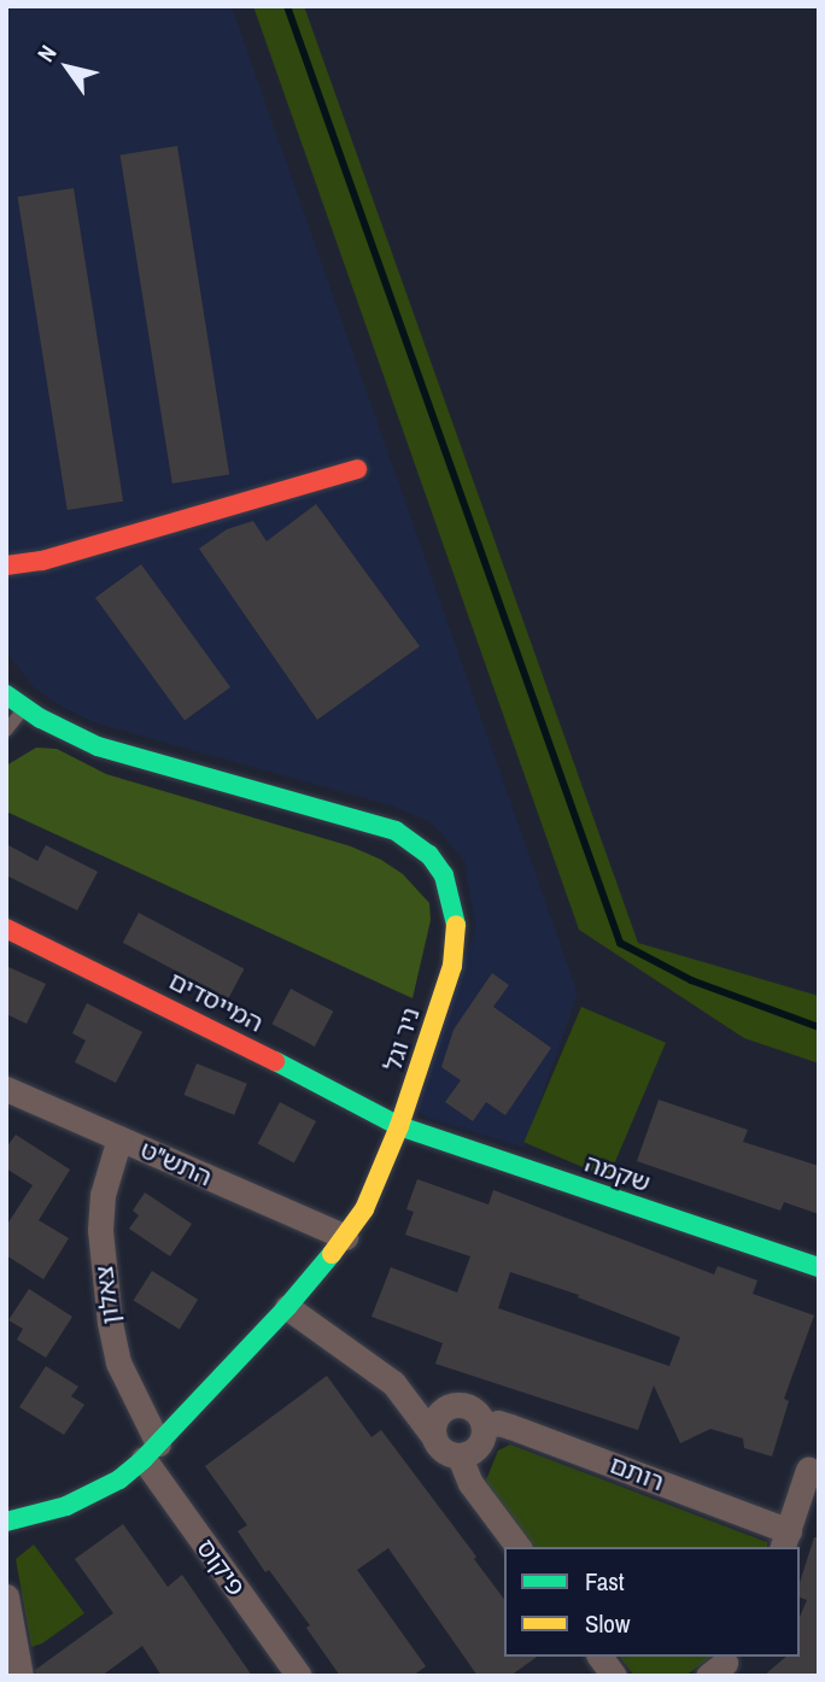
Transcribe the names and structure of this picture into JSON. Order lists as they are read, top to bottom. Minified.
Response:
{"streets":{"street":["המייסדים","ניר וגל","התש\"ט","שקמה","צאלון","רותם","פיקוס"]},"crossings":[["המייסדים","ניר וגל"],["המייסדים","שקמה"],["ניר וגל","התש\"ט"],["ניר וגל","שקמה"],["ניר וגל","צאלון"],["ניר וגל","פיקוס"],["התש\"ט","צאלון"],["צאלון","פיקוס"]],"legend":["Fast","Slow"],"north":"top left"}
